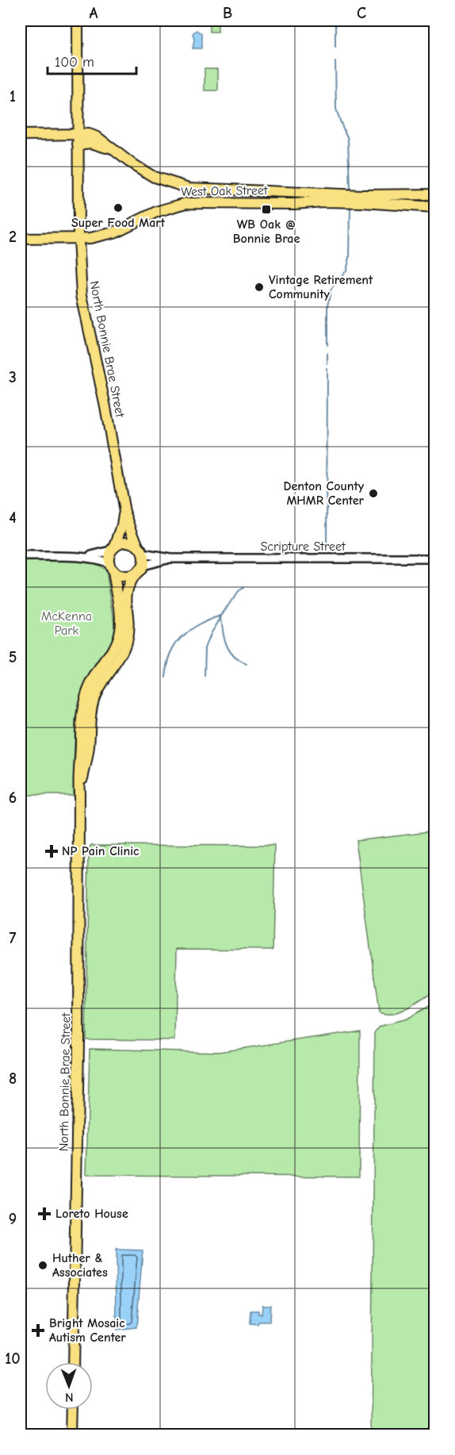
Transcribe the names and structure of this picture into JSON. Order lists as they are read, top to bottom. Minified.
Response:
{"streets":{"main road":["West Oak Street","North Bonnie Brae Street"],"street":["Scripture Street"]},"crossings":[["West Oak Street","North Bonnie Brae Street"],["North Bonnie Brae Street","Scripture Street"]],"parks":["McKenna Park"],"places":{"other":["Super Food Mart","Vintage Retirement Community","Denton County MHMR Center","Huther & Associates"],"transit":["WB Oak @ Bonnie Brae"],"health":["NP Pain Clinic","Loreto House","Bright Mosaic Autism Center"]},"scale_bar":"100 m","north":"bottom","grid":{"columns":["A","B","C"],"rows":["1","2","3","4","5","6","7","8","9","10"]}}
